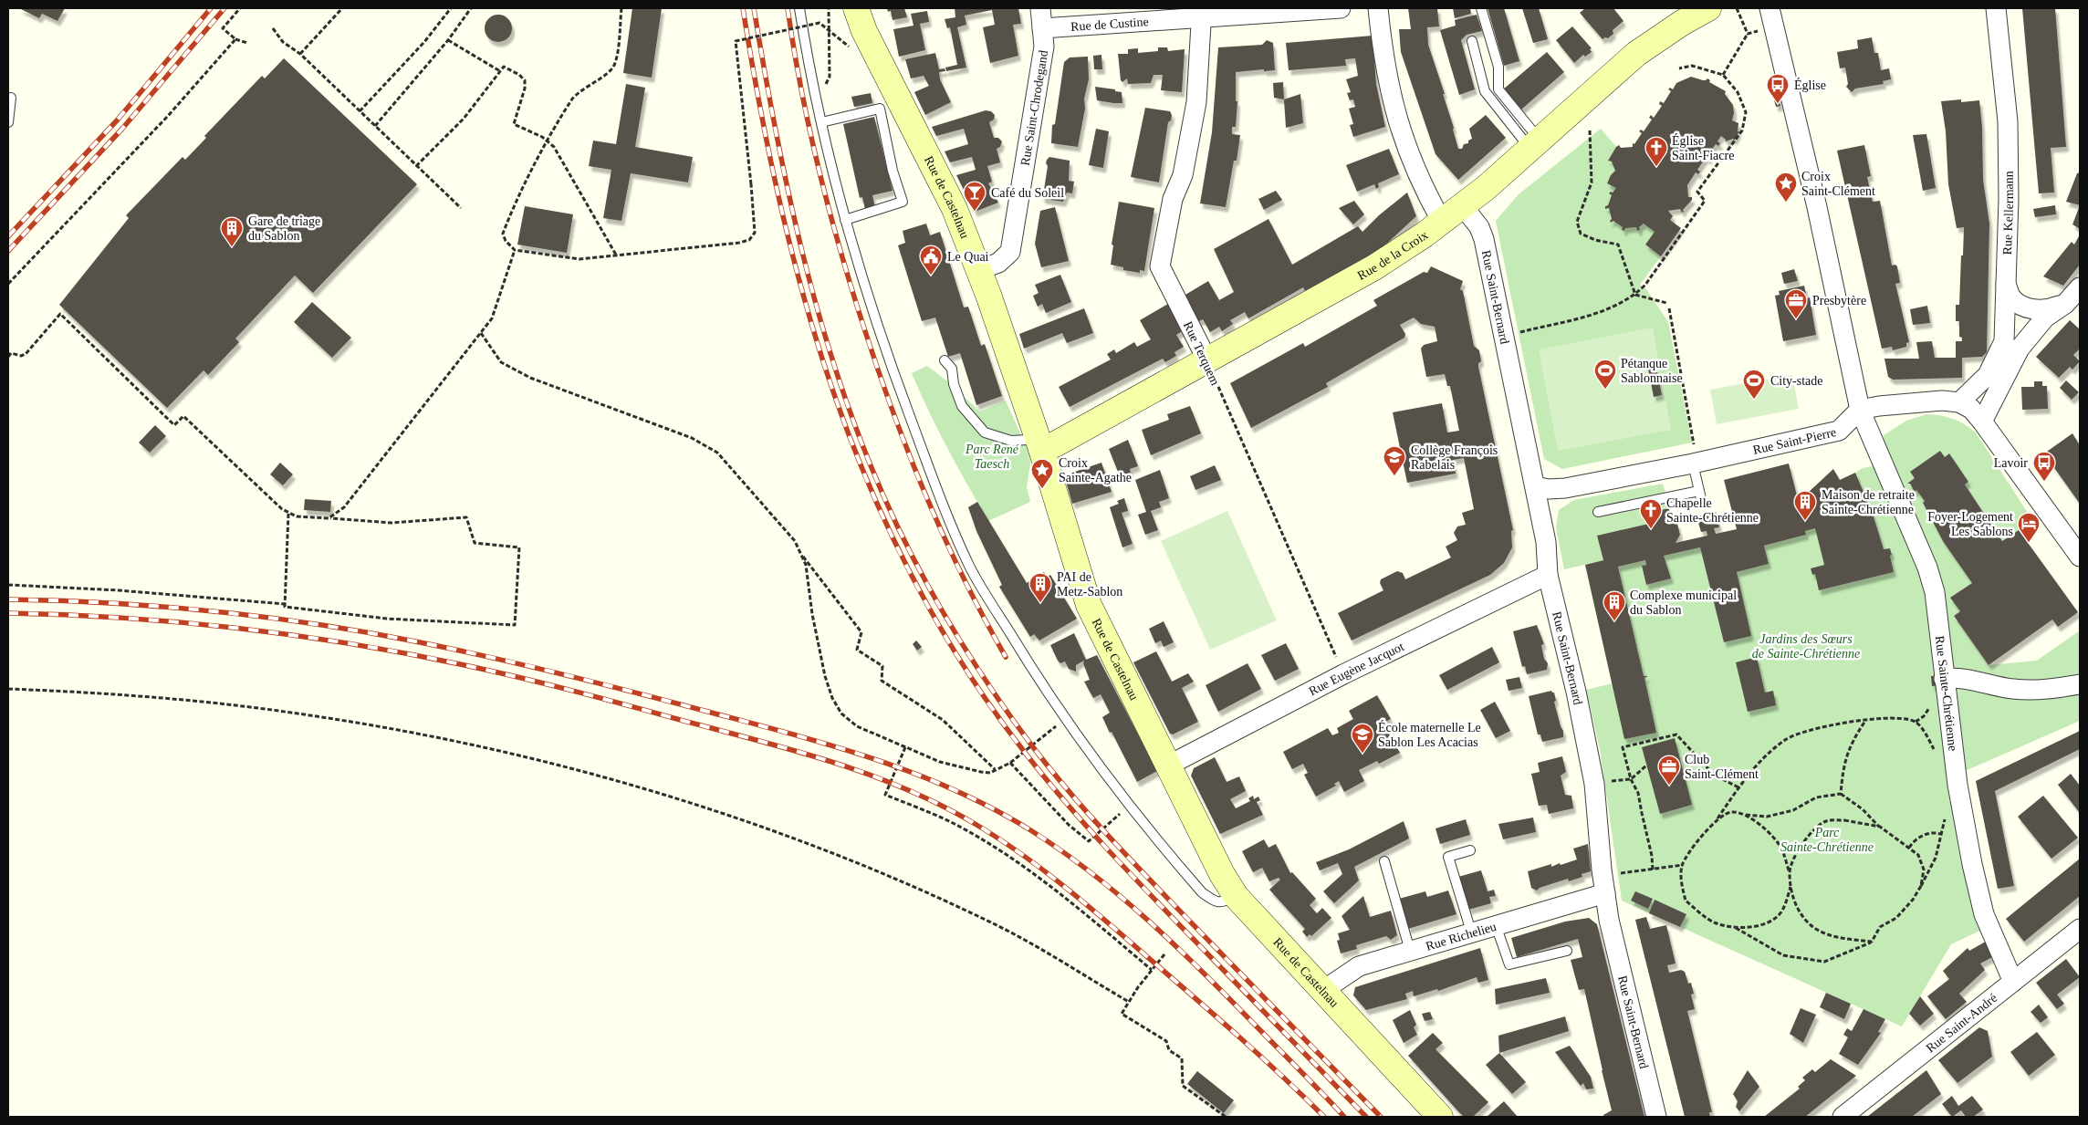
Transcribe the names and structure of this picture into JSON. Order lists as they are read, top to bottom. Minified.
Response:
{"streets":{"street":["Rue de Custine","Rue Saint-Chrodegand","Rue de Castelnau","Rue Kellermann","Rue de la Croix","Rue Saint-Bernard","Rue Terquem","Rue Saint-Pierre","Rue Eugène Jacquot","Rue Sainte-Chrétienne","Rue Richelieu","Rue Saint-André"]},"crossings":[["Rue de Custine","Rue Saint-Chrodegand"],["Rue de Custine","Rue Terquem"],["Rue Saint-Chrodegand","Rue de Castelnau"],["Rue de Castelnau","Rue de la Croix"],["Rue de Castelnau","Rue Eugène Jacquot"],["Rue de Castelnau","Rue Richelieu"],["Rue de la Croix","Rue Saint-Bernard"],["Rue de la Croix","Rue Terquem"],["Rue Saint-Bernard","Rue Saint-Pierre"],["Rue Saint-Bernard","Rue Eugène Jacquot"],["Rue Saint-Bernard","Rue Richelieu"],["Rue Terquem","Rue Eugène Jacquot"],["Rue Saint-Pierre","Rue Sainte-Chrétienne"],["Rue Sainte-Chrétienne","Rue Saint-André"]],"parks":["Parc René Taesch","Jardins des Sœurs de Sainte-Chrétienne","Parc Sainte-Chrétienne"],"places":{"bus stop":["Église","Lavoir"],"church":["Église Saint-Fiacre","Chapelle Sainte-Chrétienne"],"place":["Croix Saint-Clément","Croix Sainte-Agathe"],"bar":["Café du Soleil"],"building":["Gare de triage du Sablon","Maison de retraite Sainte-Chrétienne","PAI de Metz-Sablon","Complexe municipal du Sablon"],"public building":["Le Quai"],"office":["Presbytère","Club Saint-Clément"],"sports":["Pétanque Sablonnaise","City-stade"],"school or university":["Collège François Rabelais","École maternelle Le Sablon Les Acacias"],"hotel":["Foyer-Logement Les Sablons"]}}
